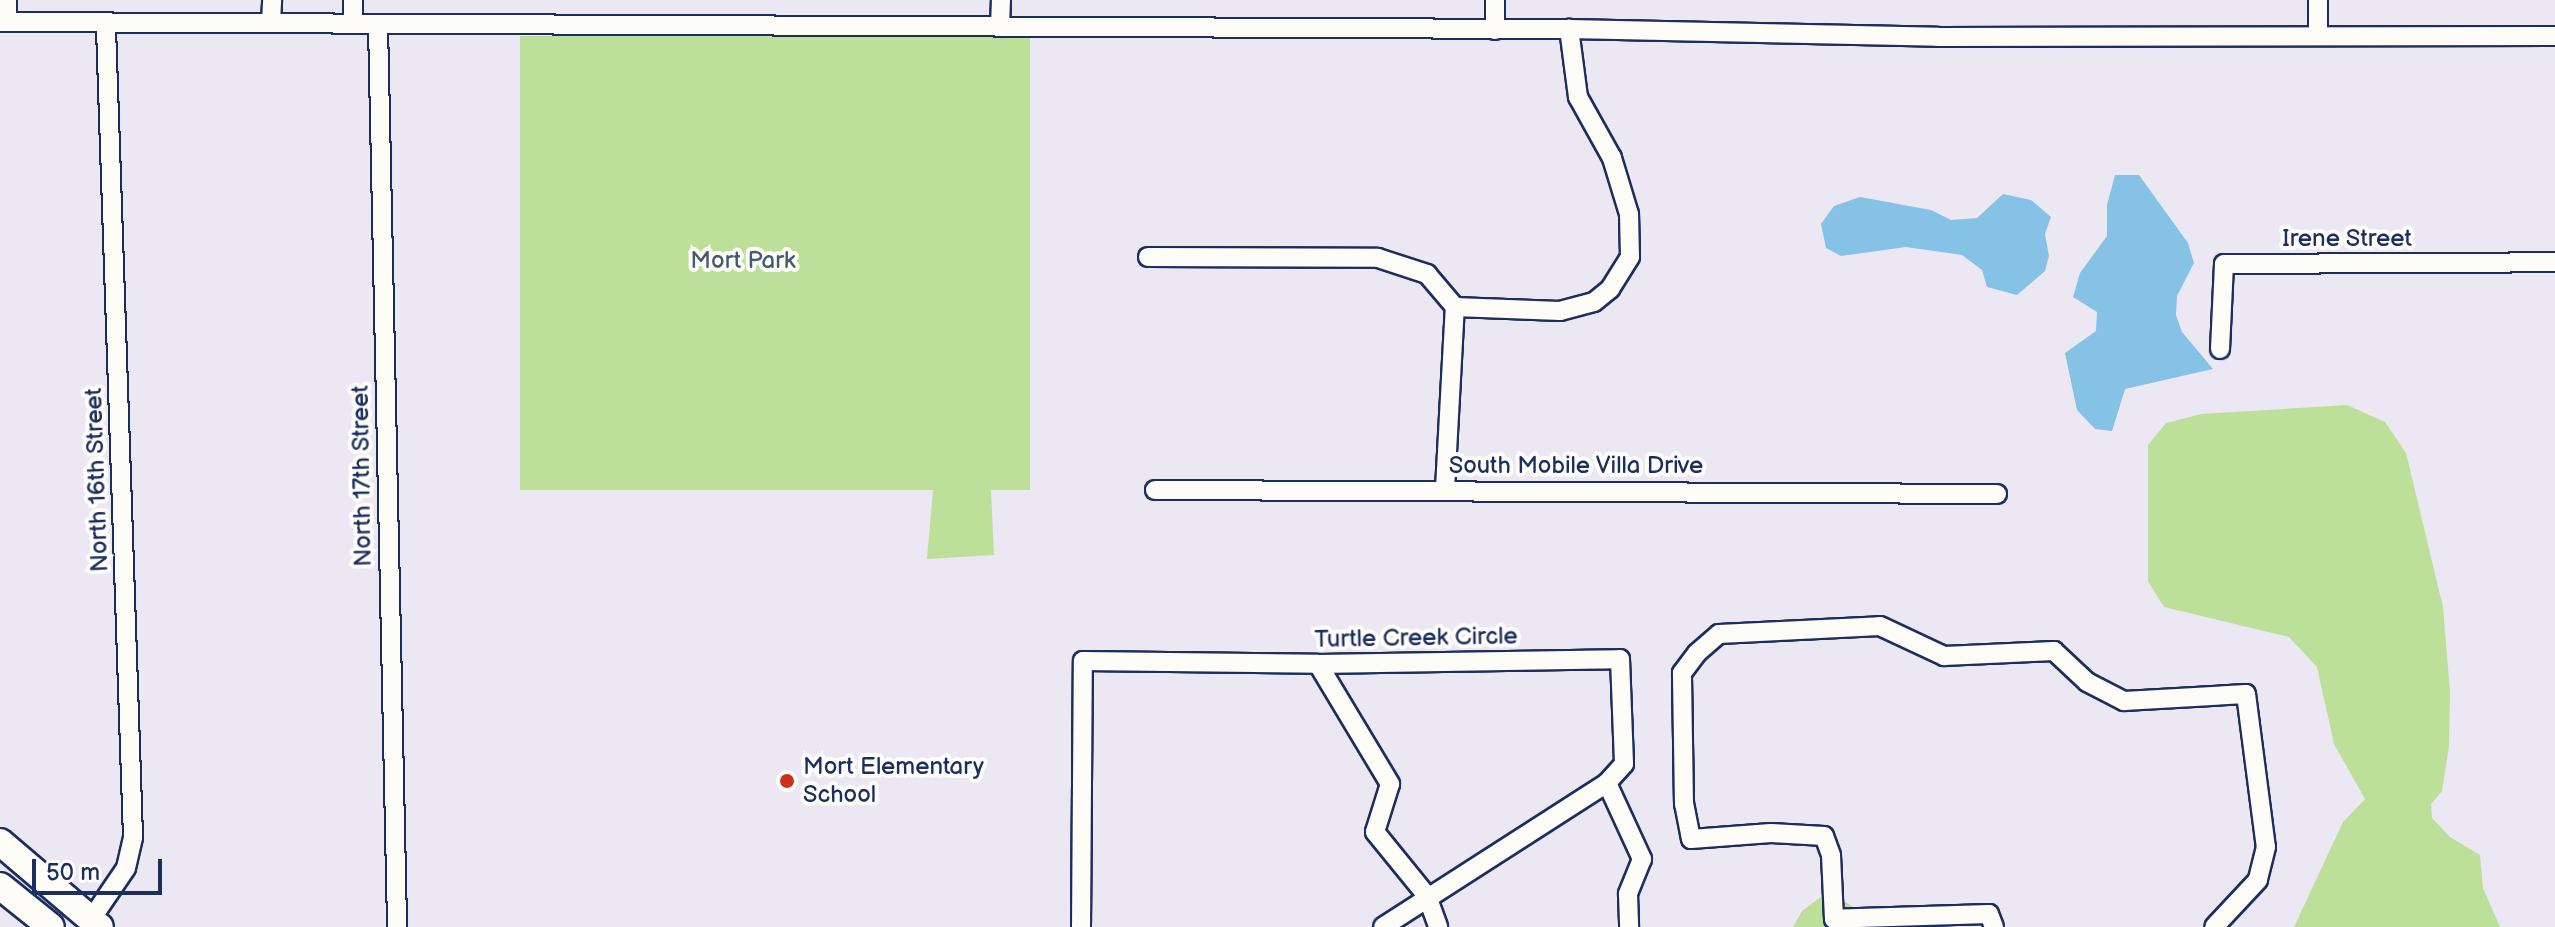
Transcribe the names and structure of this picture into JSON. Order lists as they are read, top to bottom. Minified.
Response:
{"streets":{"street":["Irene Street","South Mobile Villa Drive","North 17th Street","North 16th Street","Turtle Creek Circle"]},"parks":["Mort Park"],"places":["Mort Elementary School"],"scale_bar":"50 m"}
